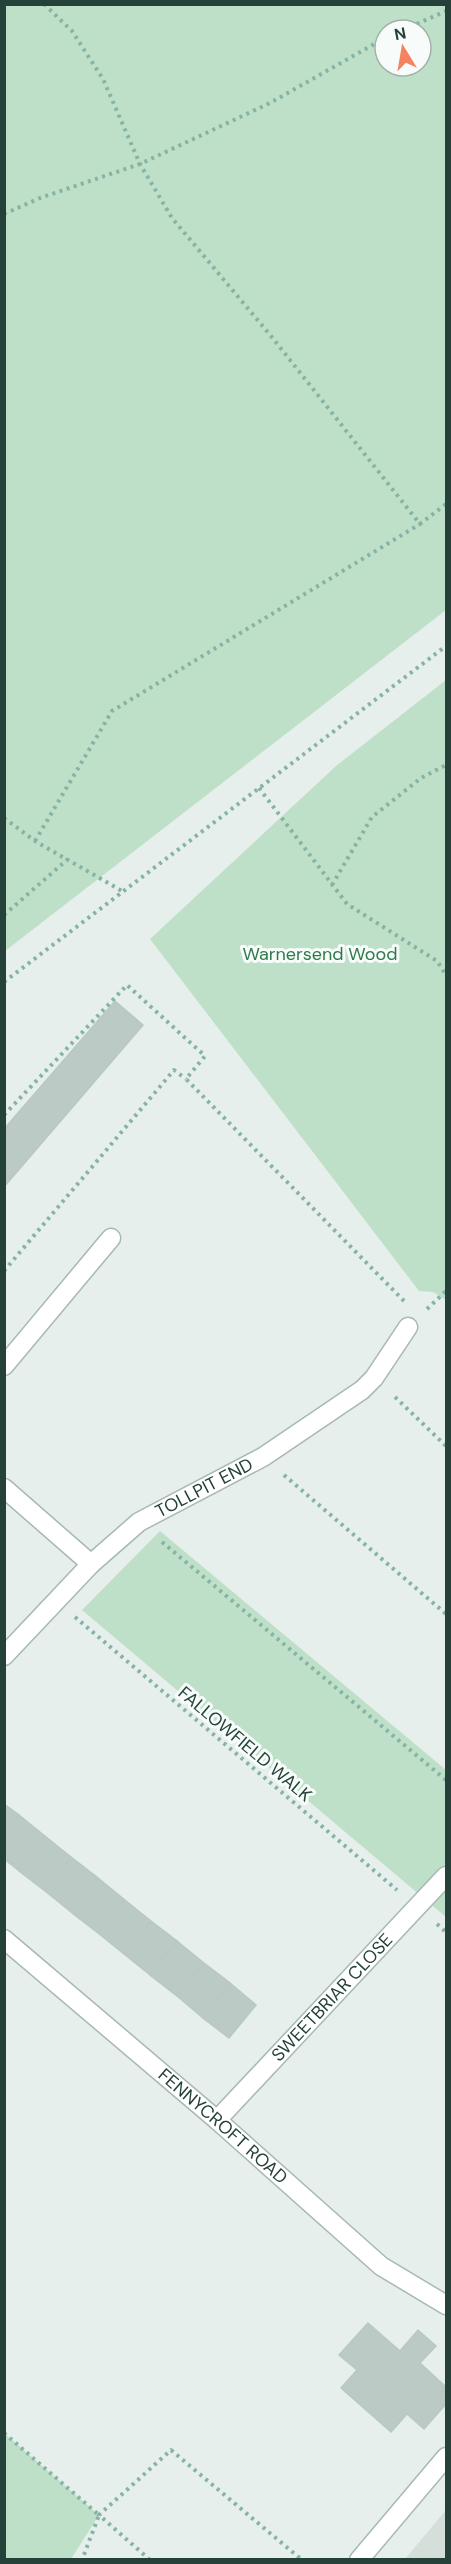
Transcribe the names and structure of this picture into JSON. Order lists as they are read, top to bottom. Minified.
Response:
{"streets":{"street":["TOLLPIT END","SWEETBRIAR CLOSE","FENNYCROFT ROAD"],"path":["FALLOWFIELD WALK"]},"crossings":[["TOLLPIT END","FALLOWFIELD WALK"],["FALLOWFIELD WALK","SWEETBRIAR CLOSE"],["SWEETBRIAR CLOSE","FENNYCROFT ROAD"]],"parks":["Warnersend Wood"],"north":"top"}
